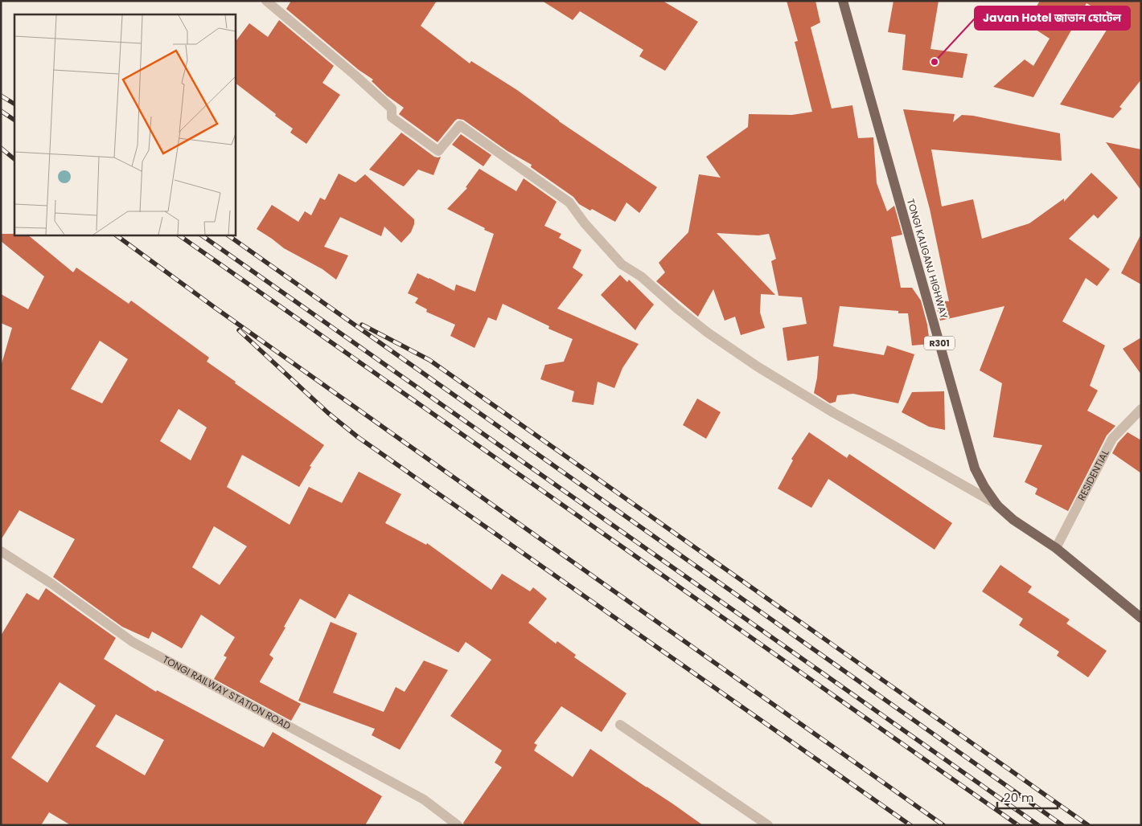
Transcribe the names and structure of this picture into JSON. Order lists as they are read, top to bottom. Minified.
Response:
{"streets":{"main road":["TONGI KALIGANJ HIGHWAY","R301"],"street":["RESIDENTIAL","TONGI RAILWAY STATION ROAD"]},"crossings":[["TONGI KALIGANJ HIGHWAY","RESIDENTIAL"]],"places":["Javan Hotel জাভান হোটেল"],"scale_bar":"20 m"}
